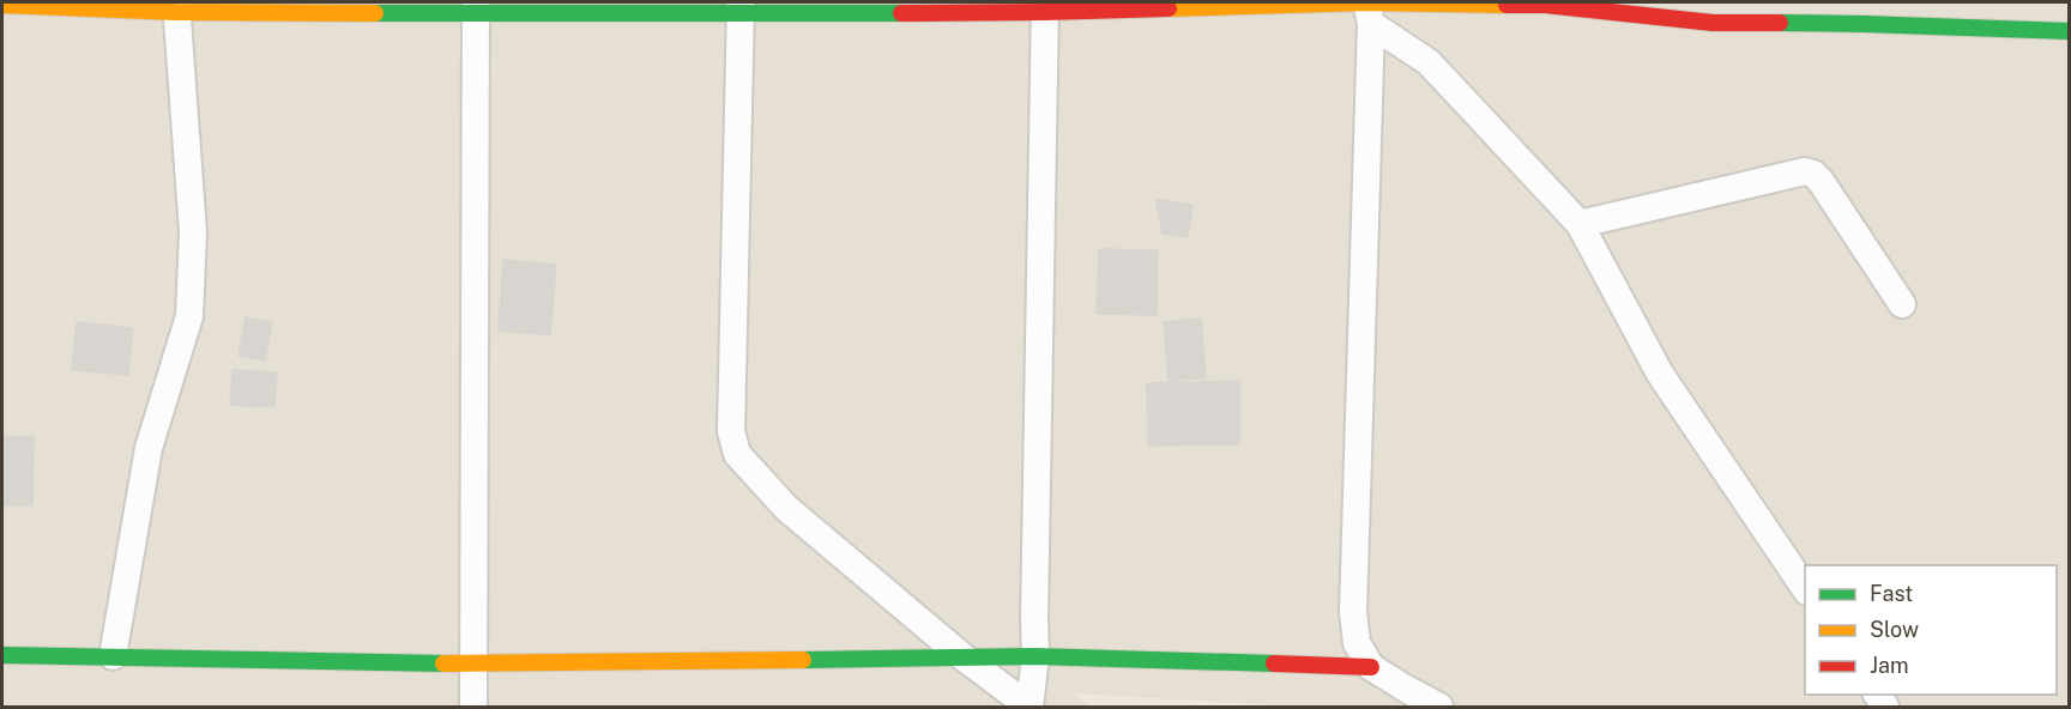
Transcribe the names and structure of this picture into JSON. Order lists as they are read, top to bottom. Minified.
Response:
{"legend":["Fast","Slow","Jam"]}
